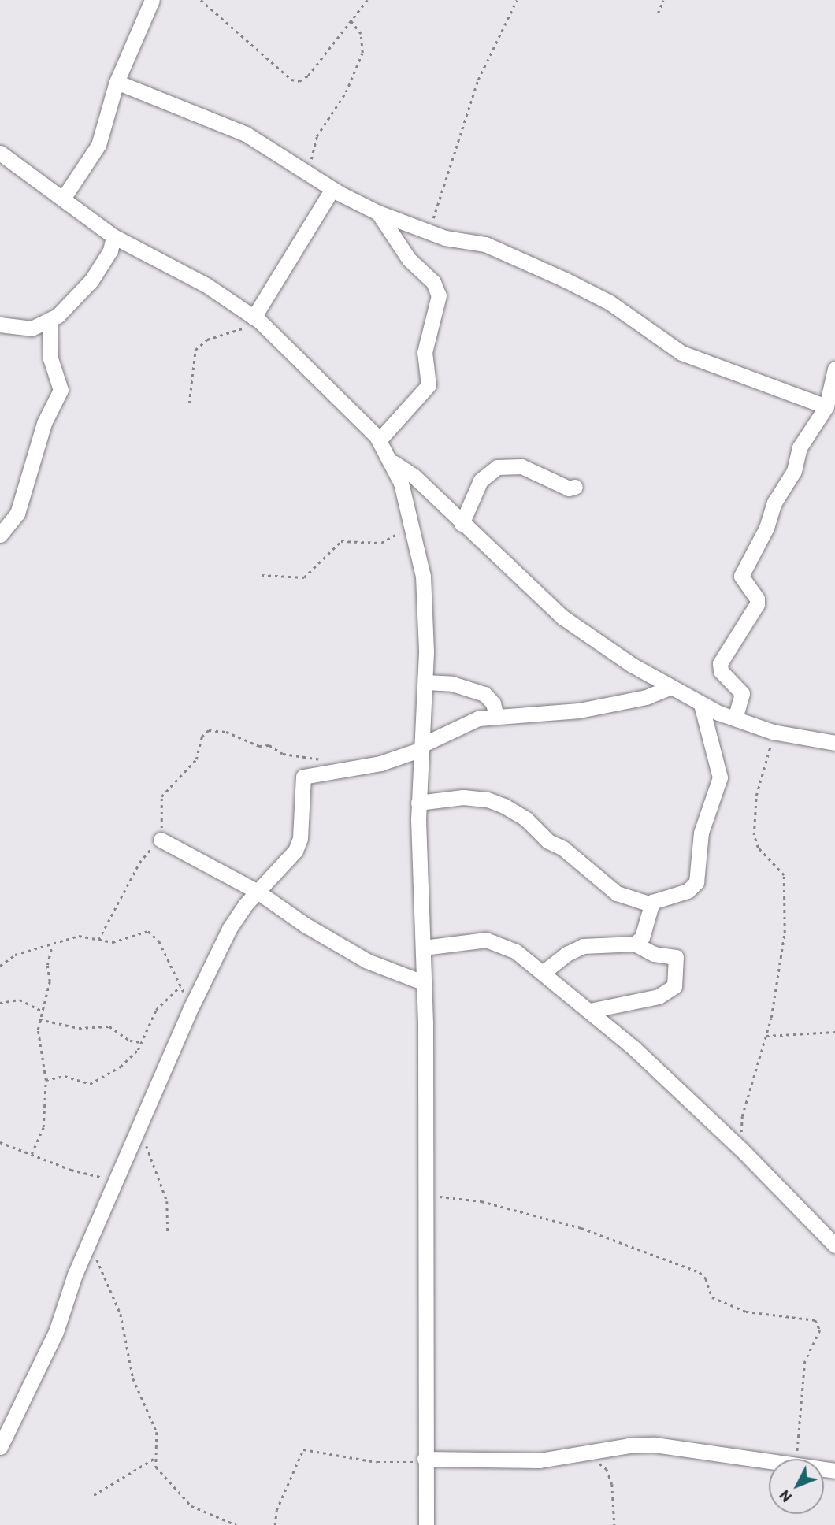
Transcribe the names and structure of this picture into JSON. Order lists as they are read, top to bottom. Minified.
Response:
{"north":"bottom left"}
